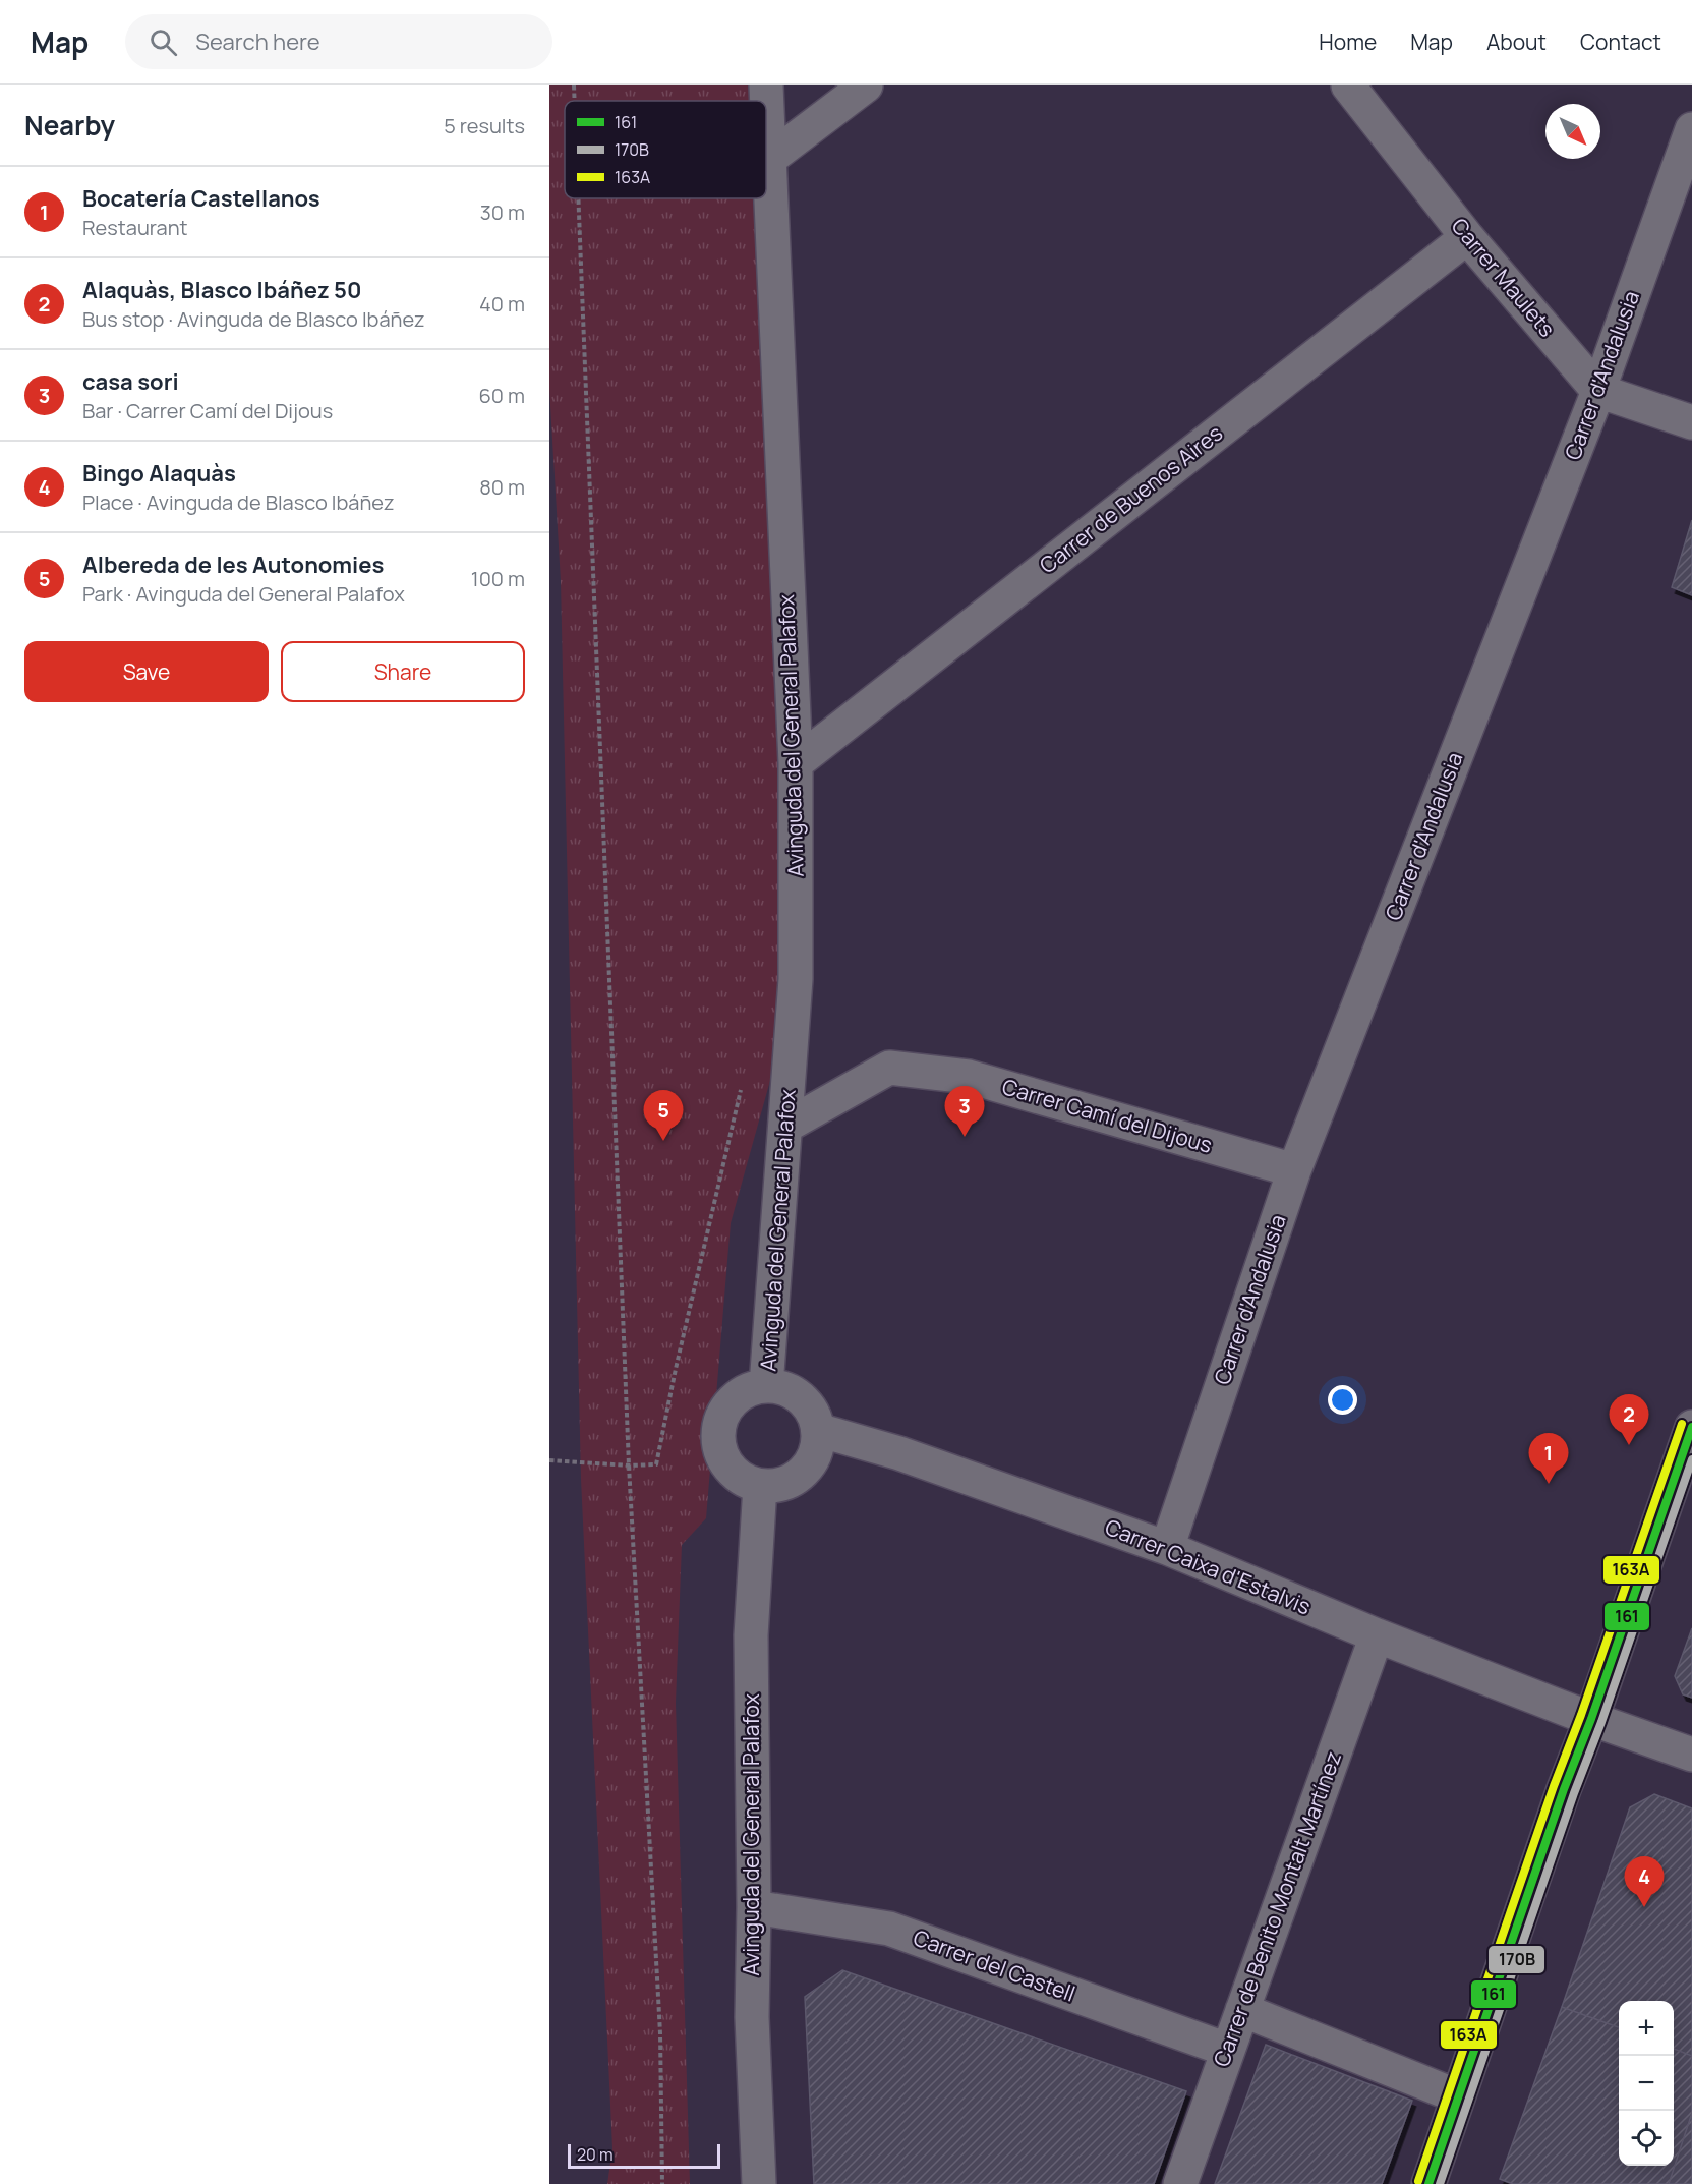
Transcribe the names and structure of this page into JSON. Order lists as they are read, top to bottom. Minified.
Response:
{"streets":{"street":["Carrer Maulets","Carrer d'Andalusia","Carrer de Buenos Aires","Avinguda del General Palafox","Carrer Camí del Dijous","Carrer Caixa d'Estalvis","Carrer de Benito Montalt Martínez","Carrer del Castell"]},"crossings":[["Carrer Maulets","Carrer d'Andalusia"],["Carrer Maulets","Carrer de Buenos Aires"],["Carrer d'Andalusia","Carrer Camí del Dijous"],["Carrer d'Andalusia","Carrer Caixa d'Estalvis"],["Carrer de Buenos Aires","Avinguda del General Palafox"],["Avinguda del General Palafox","Carrer Camí del Dijous"],["Avinguda del General Palafox","Carrer Caixa d'Estalvis"],["Avinguda del General Palafox","Carrer del Castell"],["Carrer Caixa d'Estalvis","Carrer de Benito Montalt Martínez"],["Carrer de Benito Montalt Martínez","Carrer del Castell"]],"lines":["transit line 163A","transit line 161","transit line 170B"],"legend":["161","170B","163A"],"scale_bar":"20 m","north":"bottom right","page":{"header":"Map","search":"Search here","nav":["Home","Map","About","Contact"],"heading":["Nearby","5 results"],"list":[{"mark":"1","name":"Bocatería Castellanos","note":"Restaurant","value":"30 m"},{"mark":"2","name":"Alaquàs, Blasco Ibáñez 50","note":"Bus stop · Avinguda de Blasco Ibáñez","value":"40 m"},{"mark":"3","name":"casa sori","note":"Bar · Carrer Camí del Dijous","value":"60 m"},{"mark":"4","name":"Bingo Alaquàs","note":"Place · Avinguda de Blasco Ibáñez","value":"80 m"},{"mark":"5","name":"Albereda de les Autonomies","note":"Park · Avinguda del General Palafox","value":"100 m"}],"buttons":["Save","Share"],"pins":["3","5","2","1","4"],"map_buttons":["+","−"],"scale":"20 m"}}
